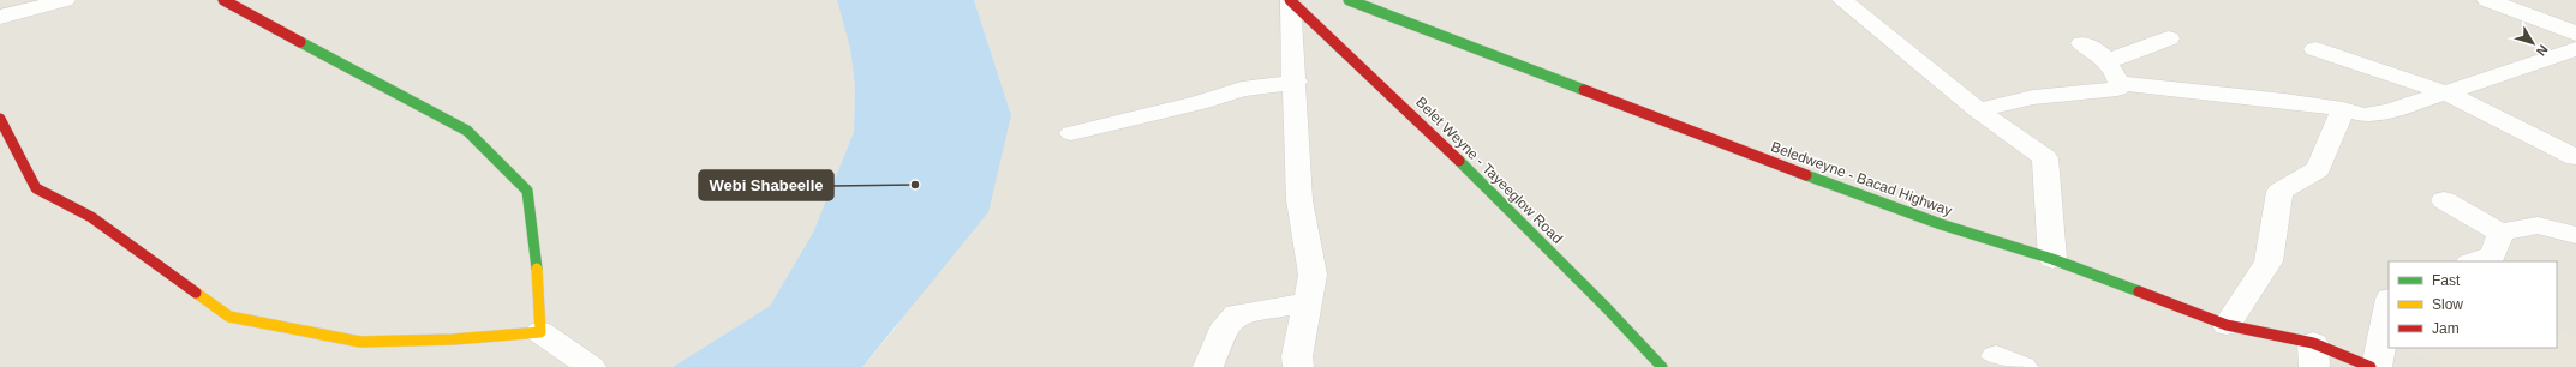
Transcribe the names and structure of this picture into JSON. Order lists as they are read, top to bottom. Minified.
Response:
{"streets":{"street":["Belet Weyne - Tayeeglow Road","Beledweyne - Bacad Highway"]},"places":["Webi Shabeelle"],"legend":["Fast","Slow","Jam"],"north":"bottom right"}
